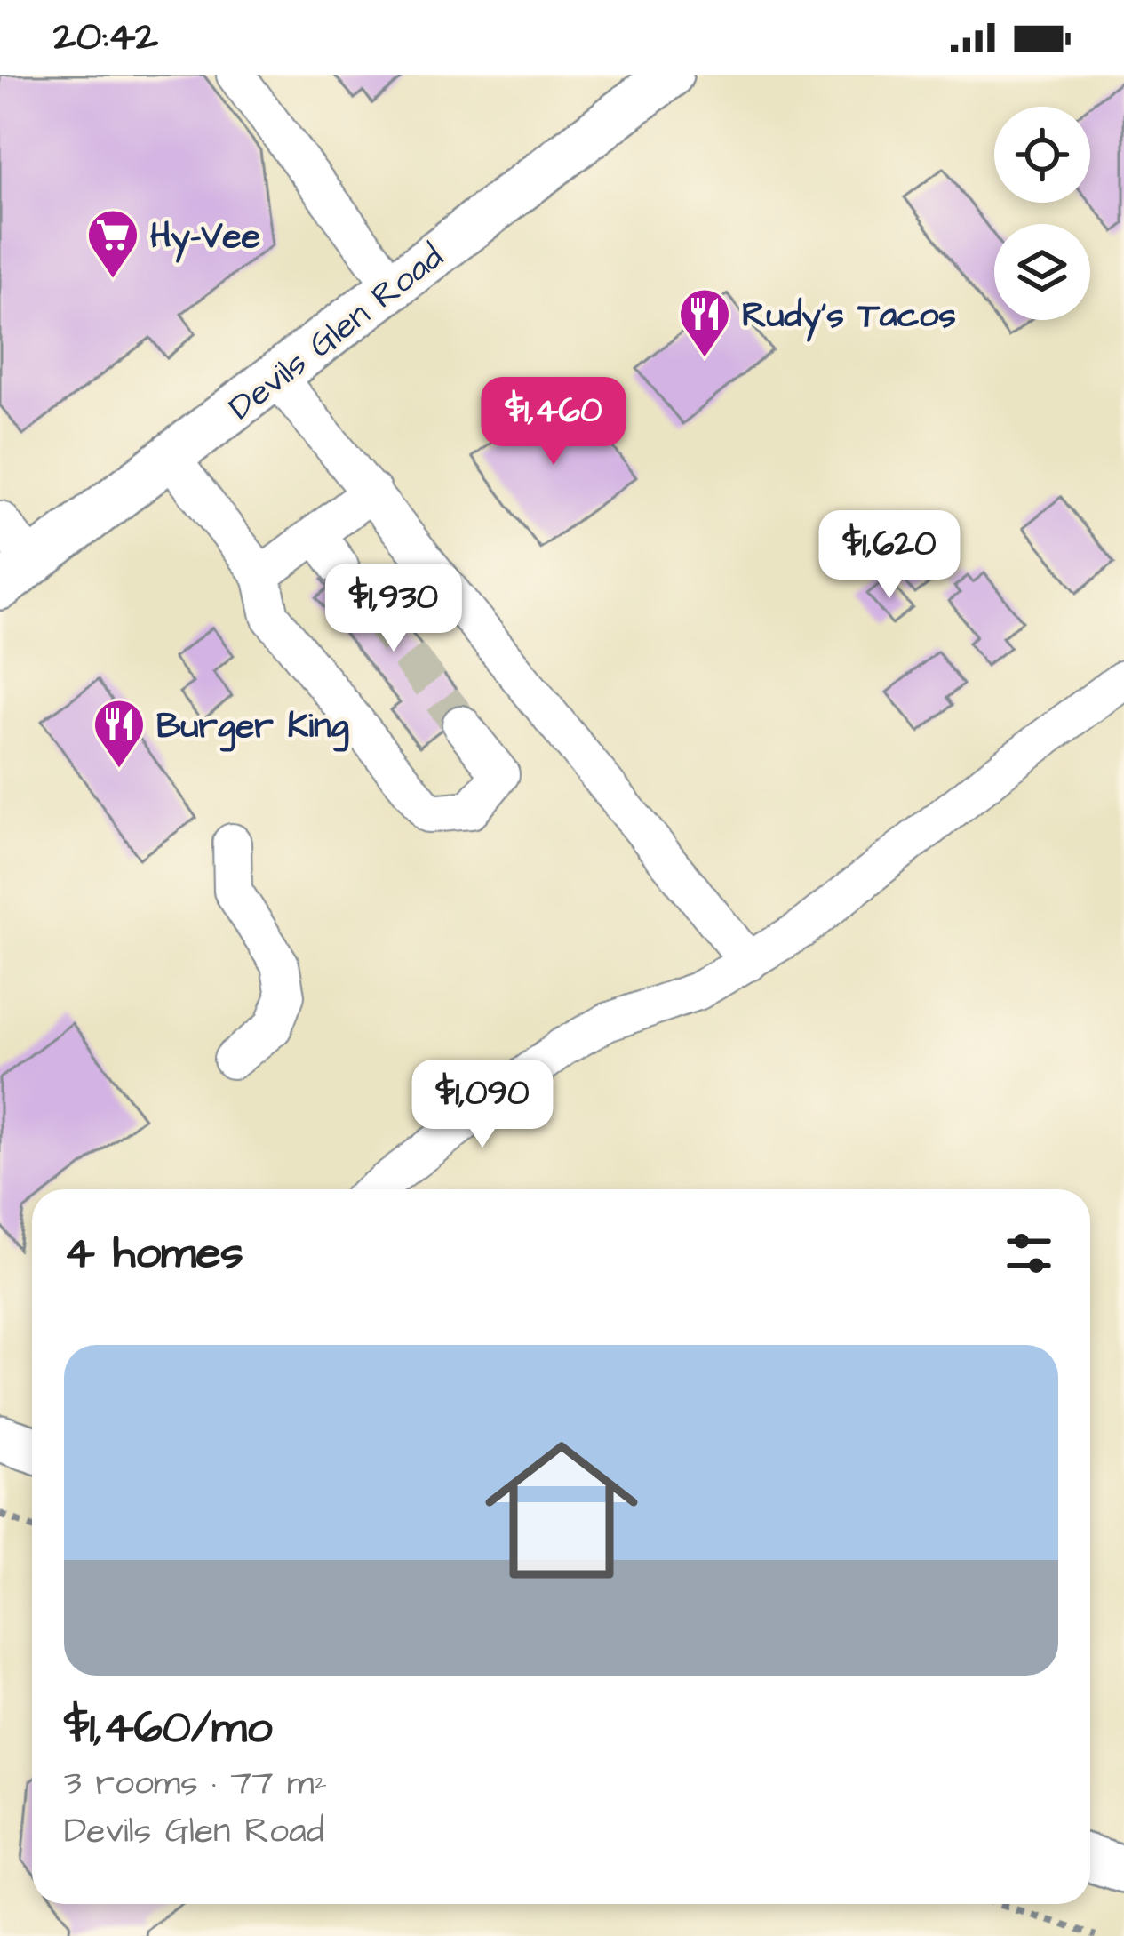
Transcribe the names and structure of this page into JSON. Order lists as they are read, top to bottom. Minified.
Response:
{"streets":{"main road":["Devils Glen Road"]},"places":{"supermarket":["Hy-Vee"],"restaurant":["Rudy's Tacos","Burger King"]},"page":{"status":"20:42","price":["$1,460","$1,620","$1,930","$1,090"],"heading":"4 homes","list":[{"name":"$1,460/mo","note":"3 rooms · 77 m² · Devils Glen Road"}]}}
